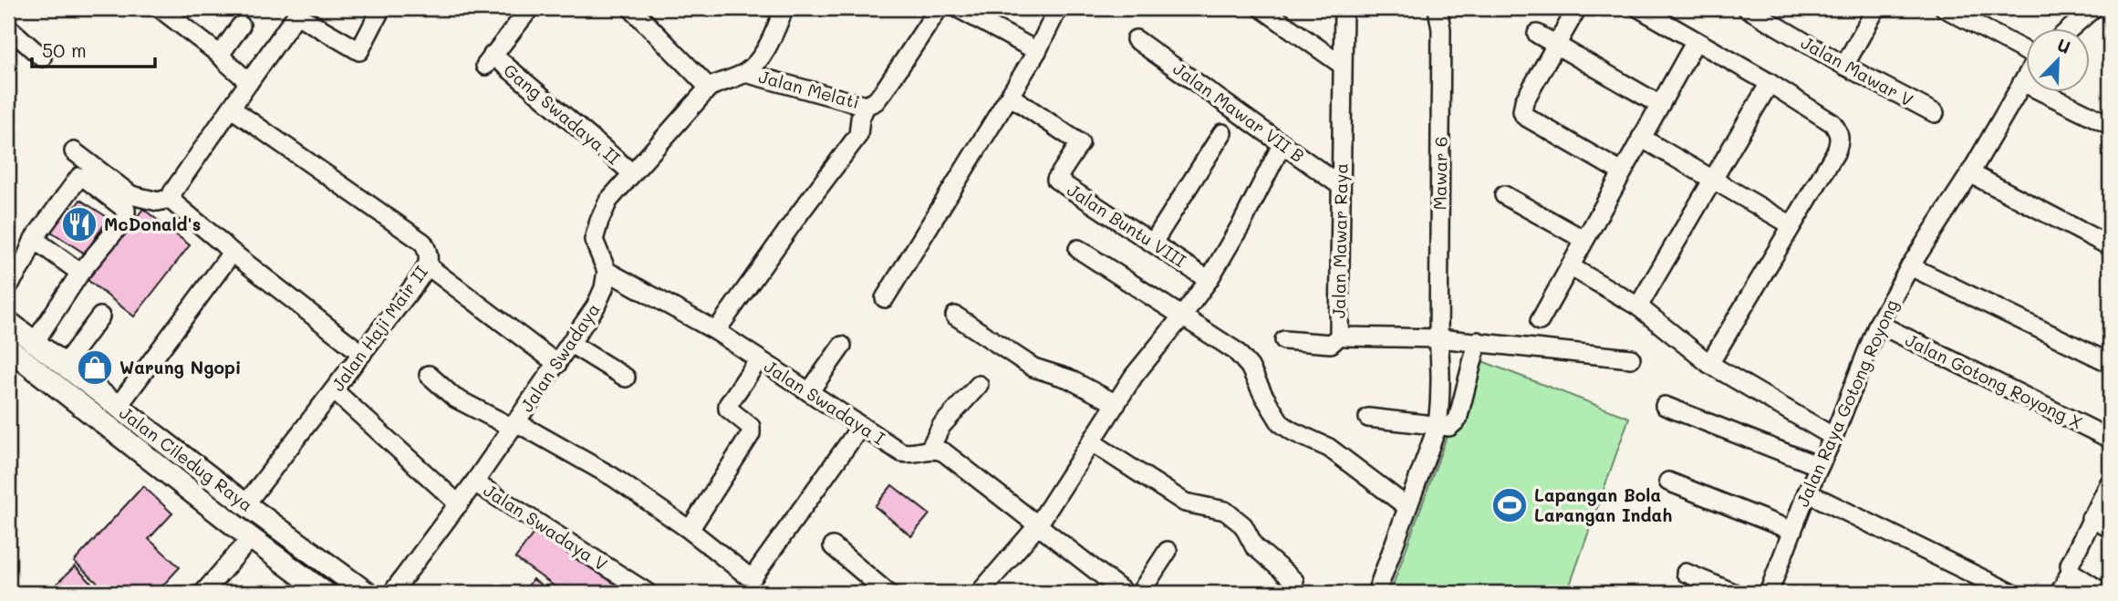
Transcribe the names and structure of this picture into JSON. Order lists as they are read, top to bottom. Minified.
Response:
{"streets":{"main road":["Jalan Ciledug Raya"],"street":["Jalan Mawar V","Jalan Melati","Jalan Mawar VII B","Gang Swadaya II","Mawar 6","Jalan Buntu VIII","Jalan Mawar Raya","Jalan Haji Mair II","Jalan Swadaya","Jalan Gotong Royong X","Jalan Swadaya I","Jalan Raya Gotong Royong","Jalan Swadaya V"]},"crossings":[["Jalan Mawar VII B","Jalan Mawar Raya"],["Mawar 6","Jalan Mawar Raya"],["Jalan Haji Mair II","Jalan Ciledug Raya"],["Jalan Swadaya","Jalan Swadaya I"],["Jalan Swadaya","Jalan Swadaya V"],["Jalan Gotong Royong X","Jalan Raya Gotong Royong"]],"places":{"restaurant":["McDonald's"],"shop":["Warung Ngopi"],"sports":["Lapangan Bola Larangan Indah"]},"scale_bar":"50 m","north":"top right"}
